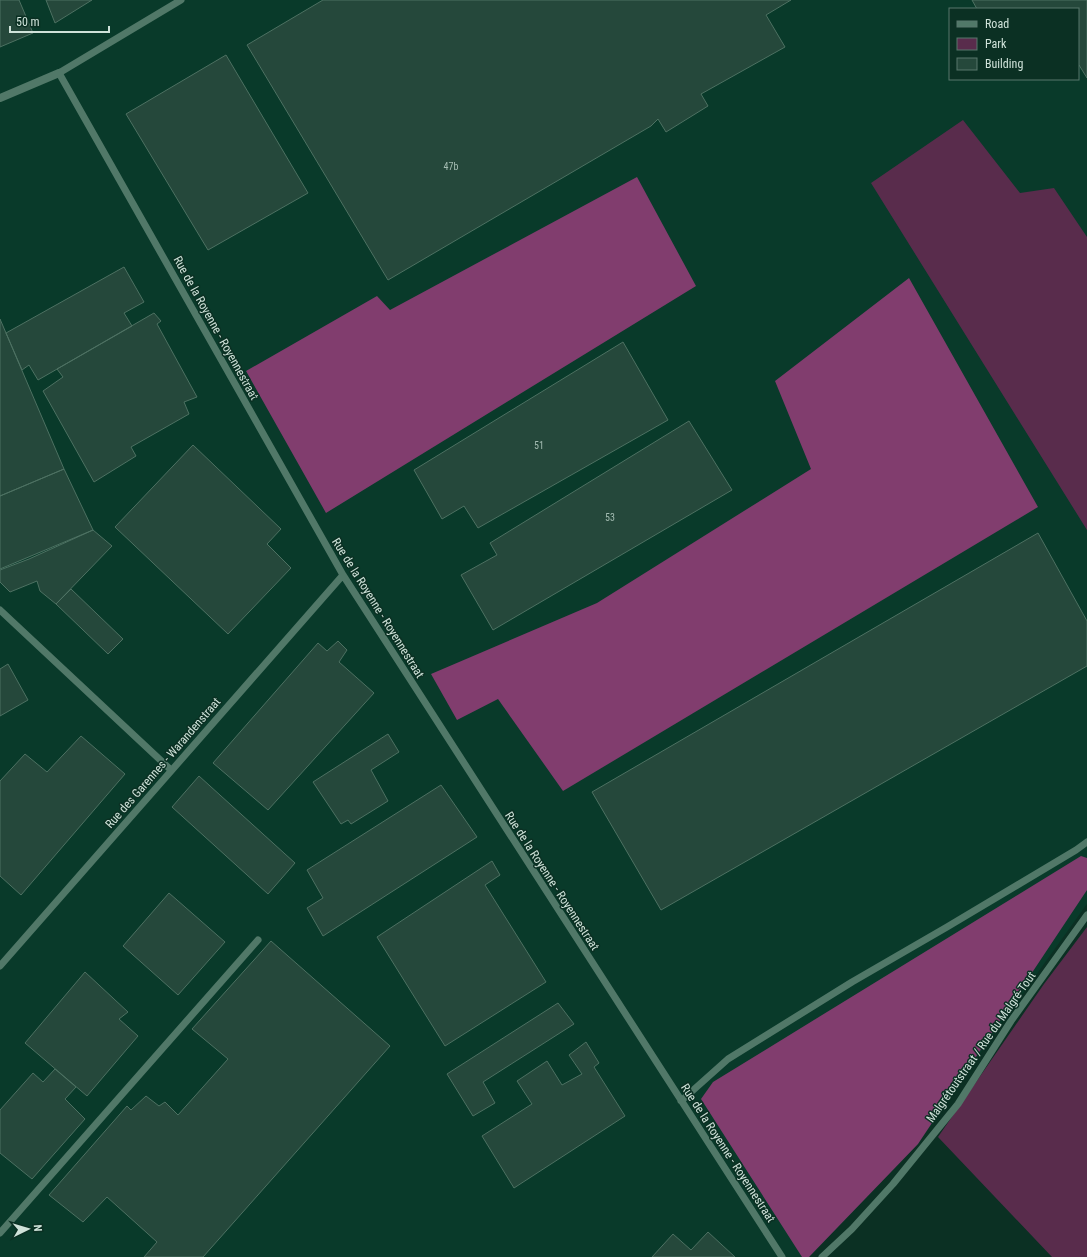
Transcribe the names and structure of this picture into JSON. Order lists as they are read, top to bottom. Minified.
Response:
{"streets":{"lane":["Rue de la Royenne - Royennestraat","Rue des Garennes - Warandenstraat","Malgrétoutstraat / Rue du Malgré-Tout"]},"crossings":[["Rue de la Royenne - Royennestraat","Rue des Garennes - Warandenstraat"]],"house_numbers":["47b","51","53"],"legend":["Road","Park","Building"],"scale_bar":"50 m","north":"right"}
